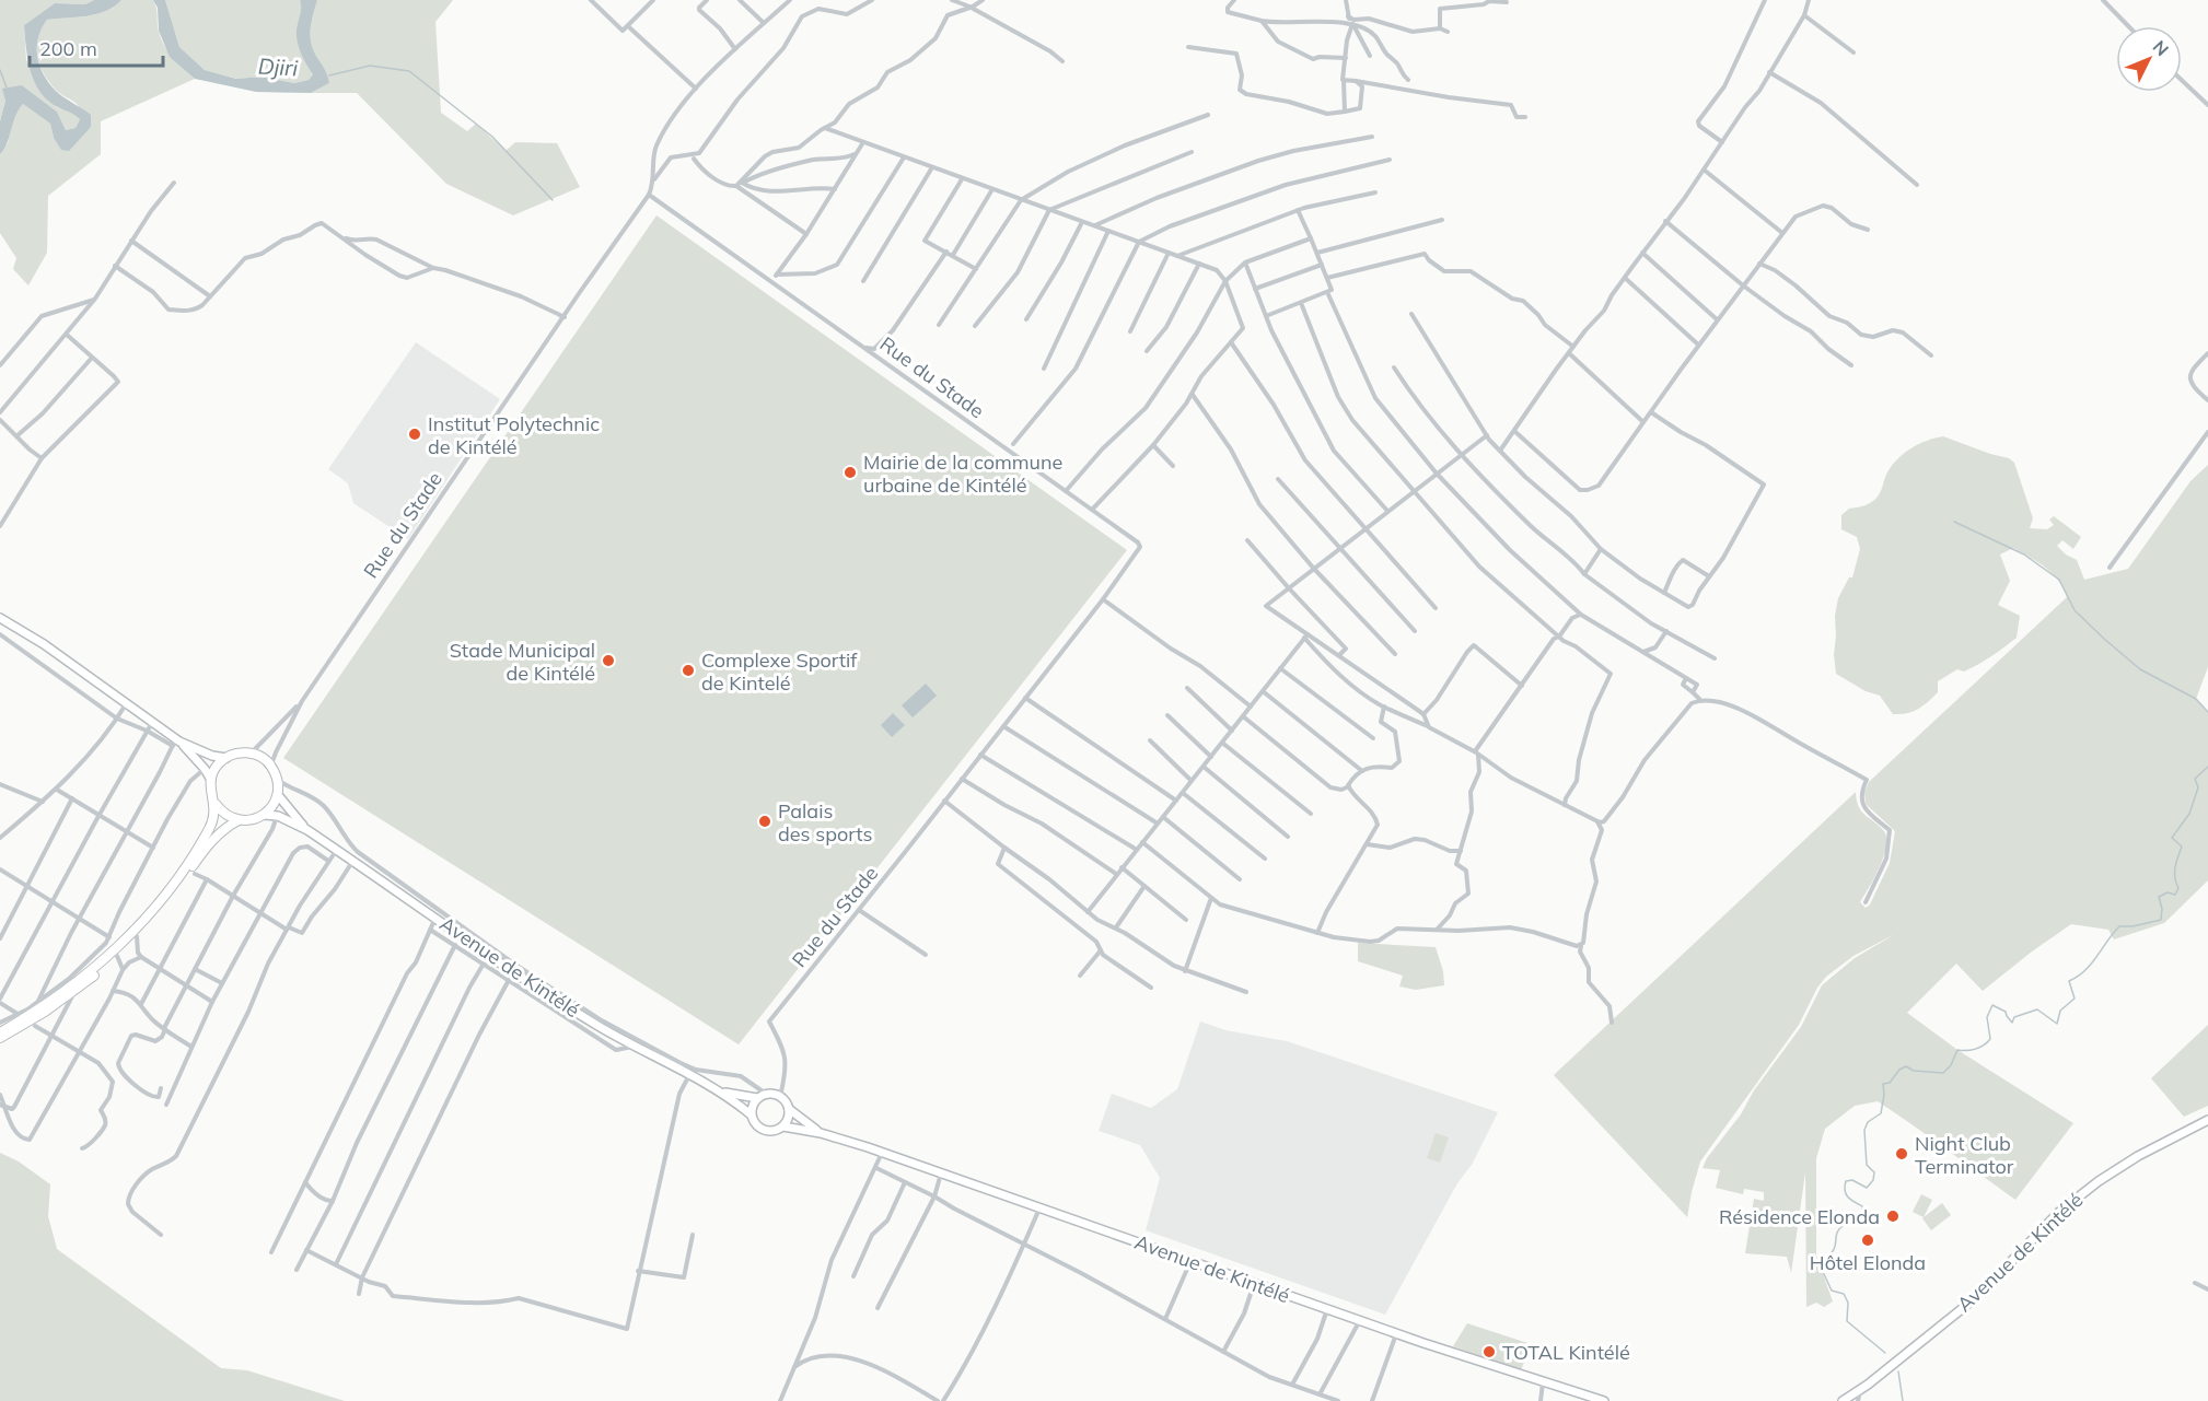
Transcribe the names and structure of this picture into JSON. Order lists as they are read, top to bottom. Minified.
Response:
{"streets":{"main road":["Avenue de Kintélé"],"street":["Rue du Stade"]},"crossings":[["Rue du Stade","Avenue de Kintélé"]],"water":["Djiri"],"places":["Institut Polytechnic de Kintélé","Mairie de la commune urbaine de Kintélé","Stade Municipal de Kintélé","Complexe Sportif de Kintelé","Palais des sports","Night Club Terminator","Résidence Elonda","Hôtel Elonda","TOTAL Kintélé"],"scale_bar":"200 m","north":"top right"}
